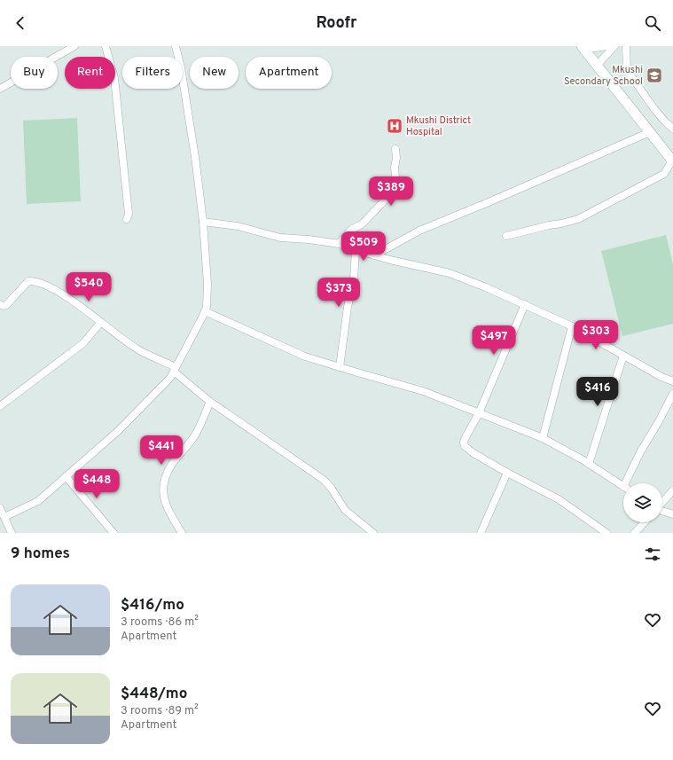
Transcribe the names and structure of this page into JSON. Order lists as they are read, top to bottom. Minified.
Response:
{"places":{"school or university":["Mkushi Secondary School"],"hospital":["Mkushi District Hospital"]},"page":{"header":"Roofr","chip":["Buy","Rent","Filters","New","Apartment"],"price":["$389","$509","$540","$373","$303","$497","$416","$441","$448"],"heading":"9 homes","list":[{"name":"$416/mo","note":"3 rooms · 86 m² · Apartment"},{"name":"$448/mo","note":"3 rooms · 89 m² · Apartment"}]}}
